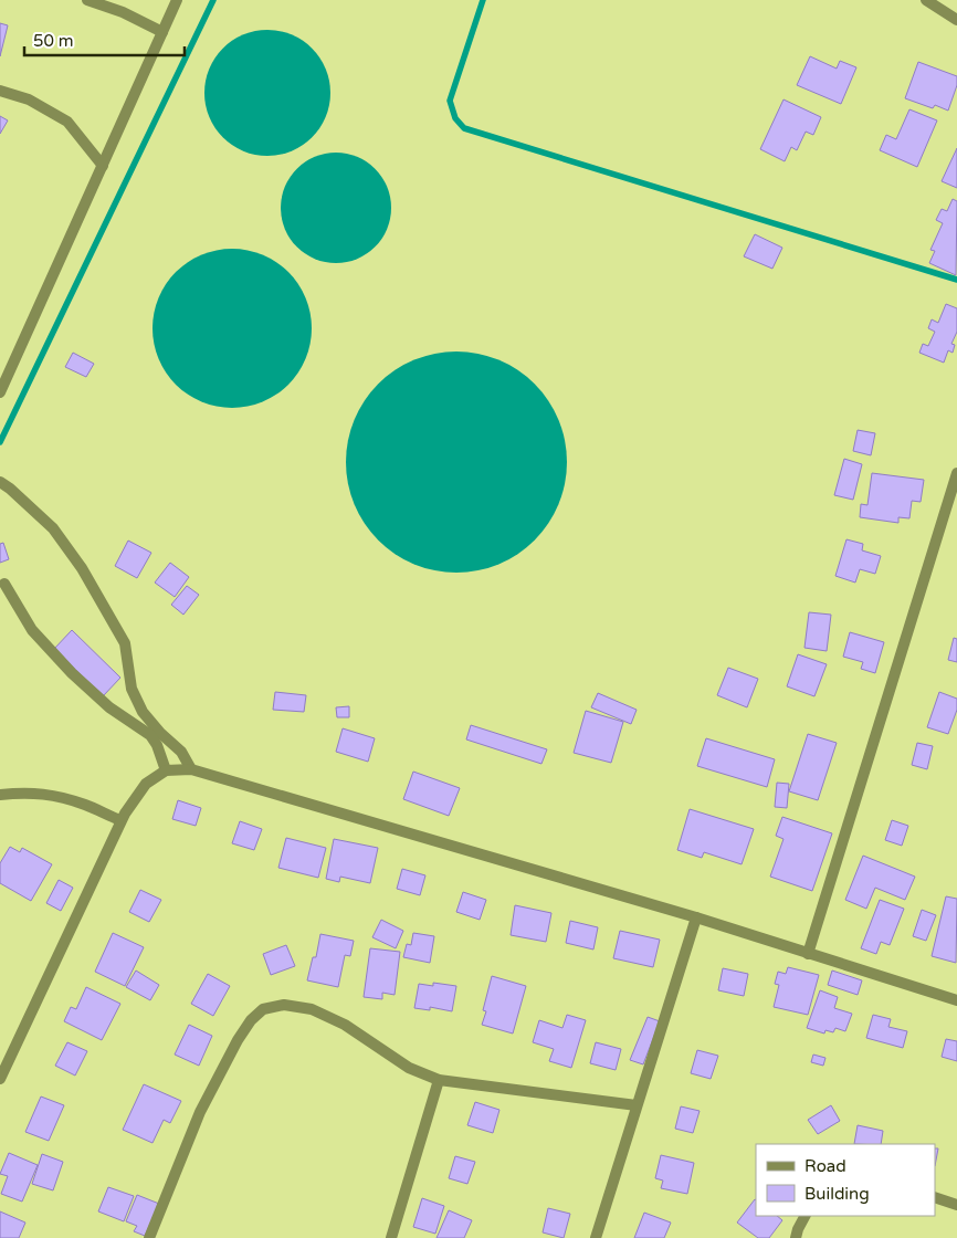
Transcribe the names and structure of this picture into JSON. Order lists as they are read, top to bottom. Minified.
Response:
{"legend":["Road","Building"],"scale_bar":"50 m"}
